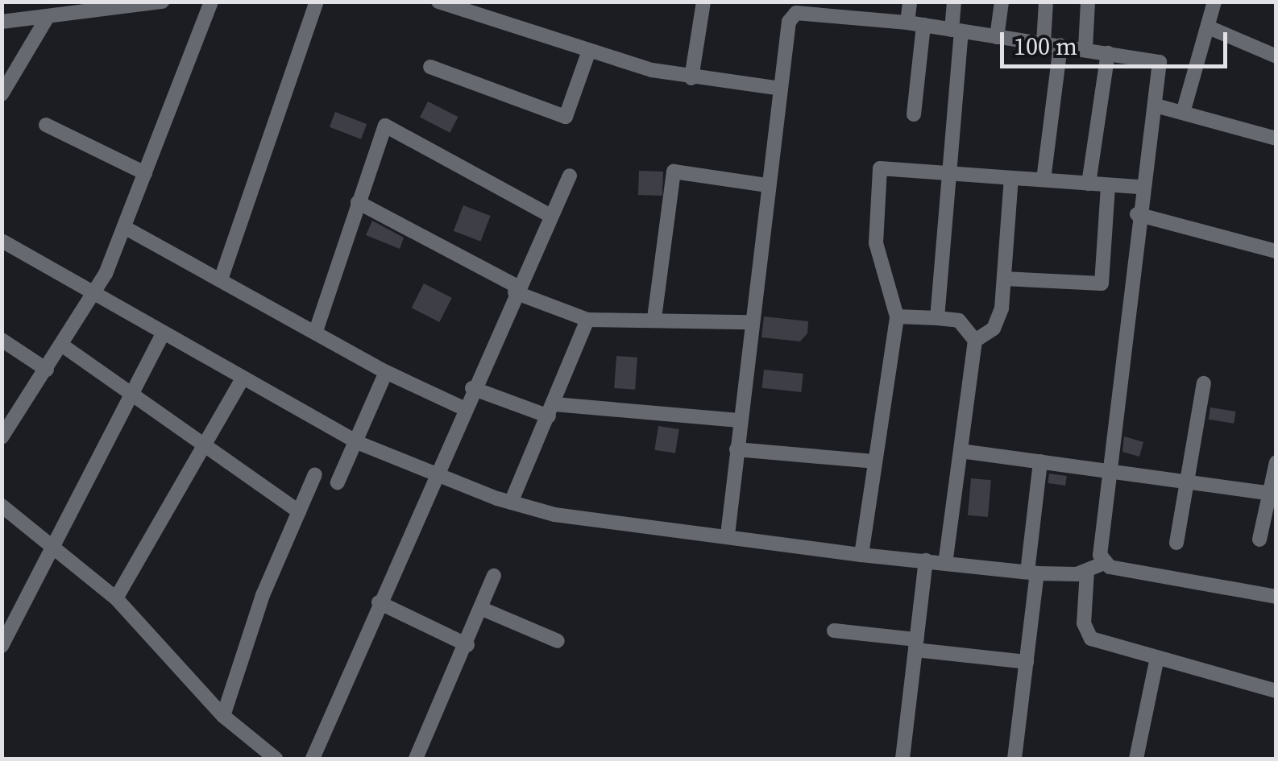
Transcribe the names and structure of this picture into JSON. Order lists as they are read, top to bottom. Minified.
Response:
{"scale_bar":"100 m"}
